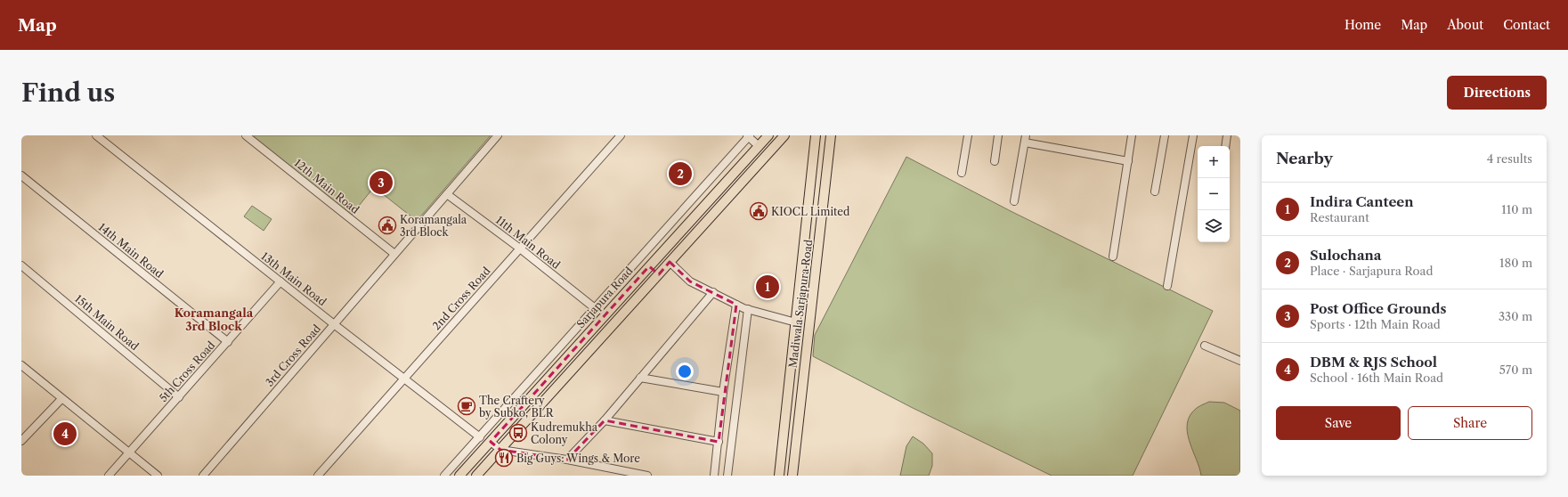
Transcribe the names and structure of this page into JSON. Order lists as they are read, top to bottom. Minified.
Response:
{"streets":{"main road":["Sarjapura Road","Madiwala Sarjapura Road"],"street":["12th Main Road","11th Main Road","14th Main Road","13th Main Road","2nd Cross Road","15th Main Road","3rd Cross Road","5th Cross Road"]},"crossings":[["12th Main Road","3rd Cross Road"],["11th Main Road","Sarjapura Road"],["11th Main Road","2nd Cross Road"],["11th Main Road","3rd Cross Road"],["14th Main Road","5th Cross Road"],["13th Main Road","Sarjapura Road"],["13th Main Road","2nd Cross Road"],["13th Main Road","3rd Cross Road"],["13th Main Road","5th Cross Road"],["15th Main Road","5th Cross Road"]],"districts":["Koramangala 3rd Block"],"places":{"public building":["KIOCL Limited","Koramangala 3rd Block"],"cafe":["The Craftery by Subko, BLR"],"bus stop":["Kudremukha Colony"],"restaurant":["Big Guys: Wings & More"]},"page":{"header":"Map","nav":["Home","Map","About","Contact"],"buttons":["Directions",["Save","Share"]],"title":"Find us","heading":["Nearby","4 results"],"map_buttons":["+","−"],"pins":["2","3","1","4"],"list":[{"mark":"1","name":"Indira Canteen","note":"Restaurant","value":"110 m"},{"mark":"2","name":"Sulochana","note":"Place · Sarjapura Road","value":"180 m"},{"mark":"3","name":"Post Office Grounds","note":"Sports · 12th Main Road","value":"330 m"},{"mark":"4","name":"DBM & RJS School","note":"School · 16th Main Road","value":"570 m"}]}}
